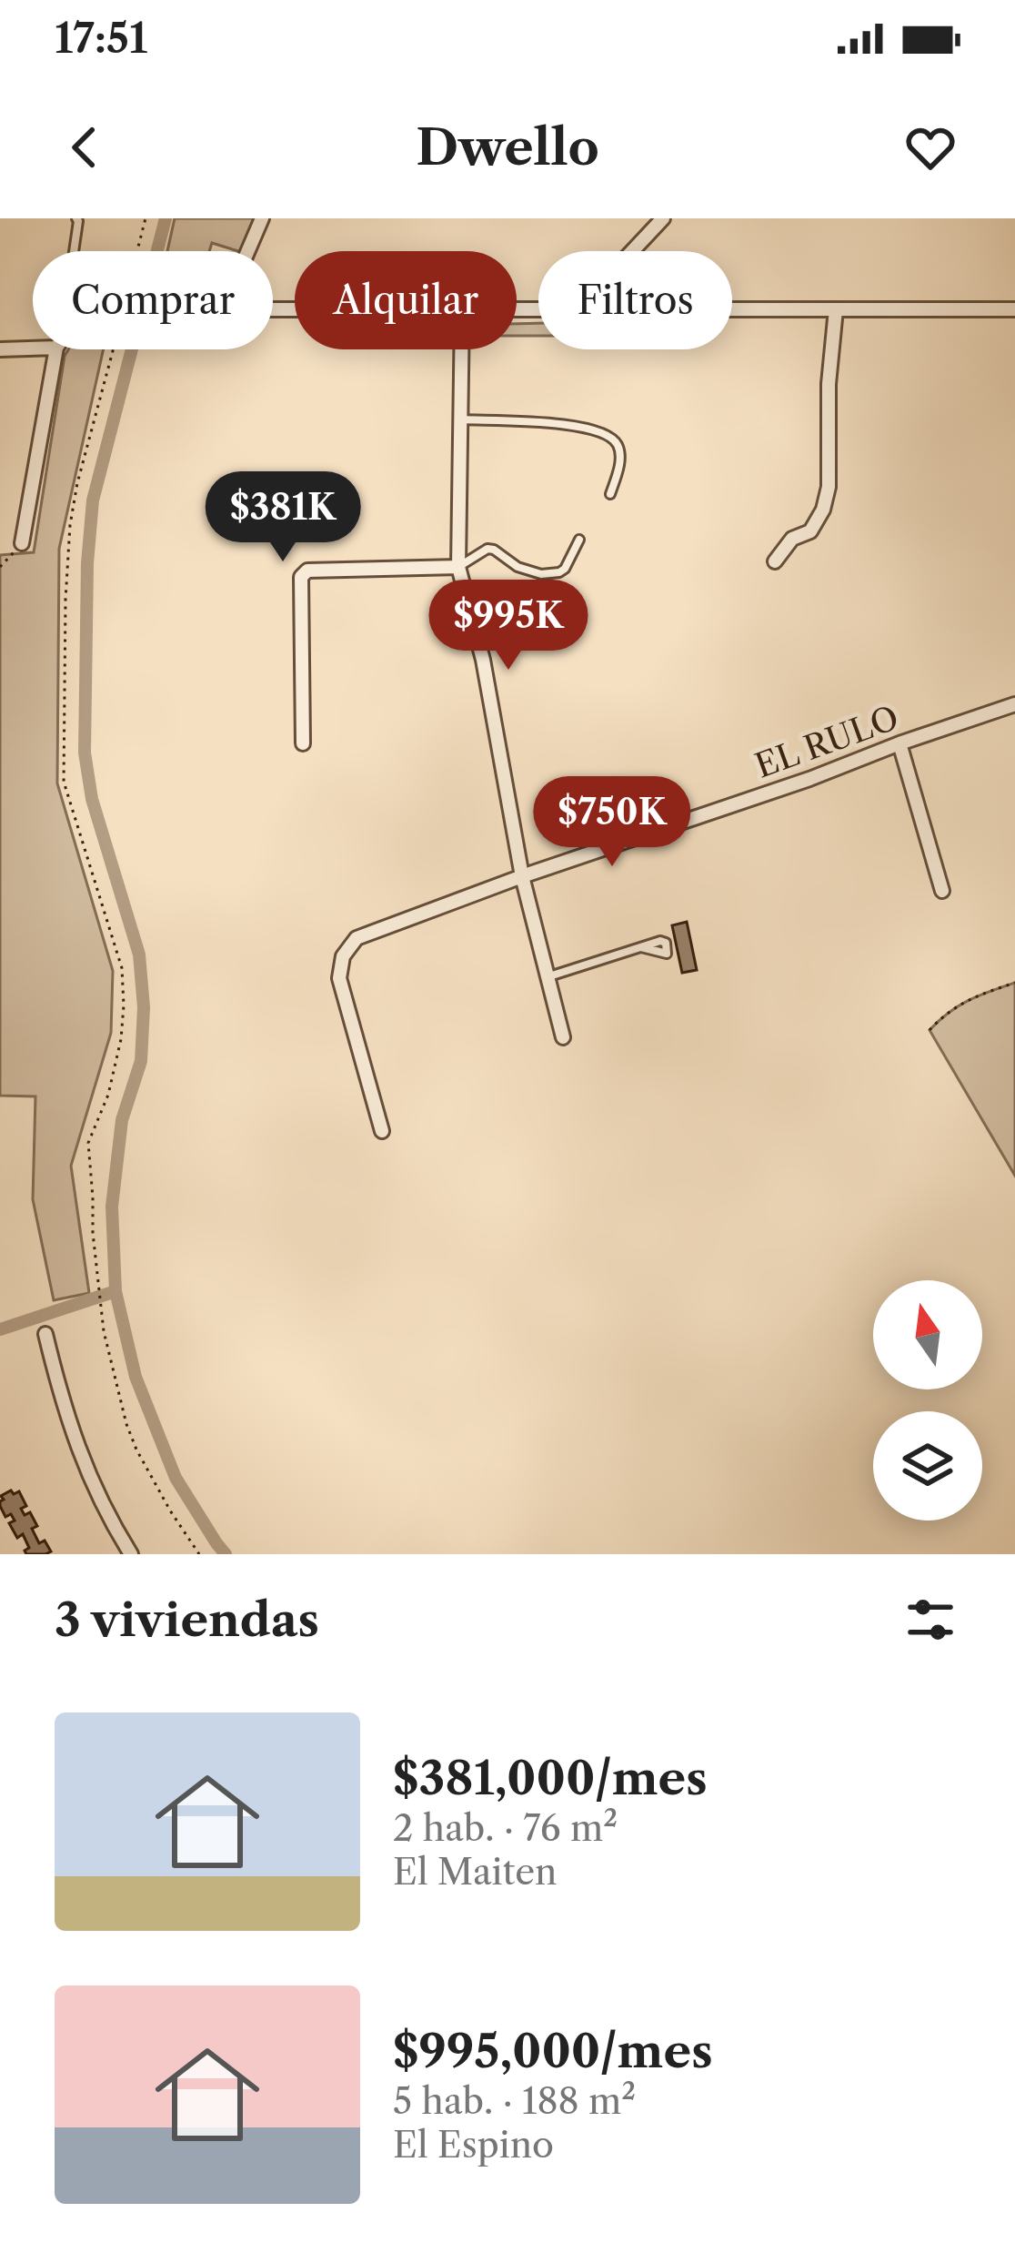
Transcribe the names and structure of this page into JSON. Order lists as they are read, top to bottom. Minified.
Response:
{"streets":{"street":["EL RULO"]},"north":"top","page":{"status":"17:51","header":"Dwello","chip":["Comprar","Alquilar","Filtros"],"price":["$381K","$995K","$750K"],"heading":"3 viviendas","list":[{"name":"$381,000/mes","note":"2 hab. · 76 m² · El Maiten"},{"name":"$995,000/mes","note":"5 hab. · 188 m² · El Espino"}]}}
